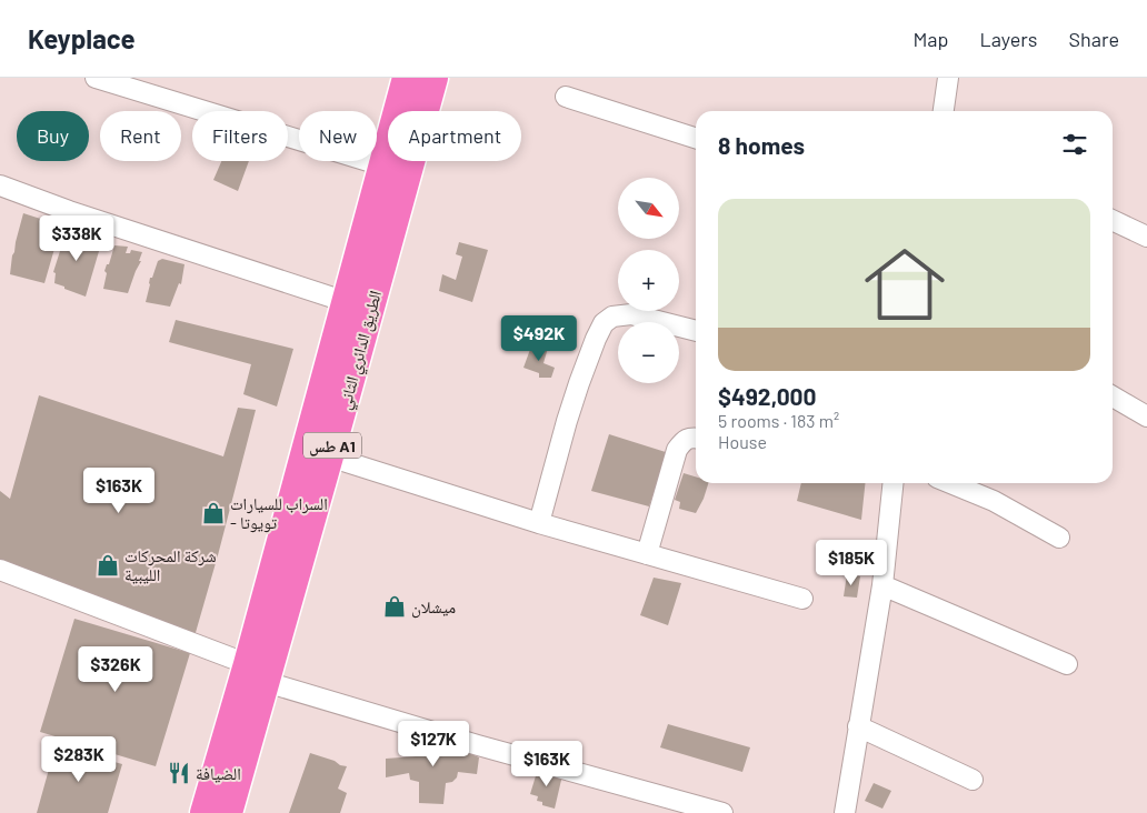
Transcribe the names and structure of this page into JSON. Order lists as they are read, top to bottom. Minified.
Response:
{"streets":{"highway":["الطريق الدائري الثاني","طس A1"]},"places":{"shop":["السراب للسيارات - تويوتا","شركة المحركات الليبية","ميشلان"],"restaurant":["الضيافة"]},"north":"bottom right","page":{"header":"Keyplace","nav":["Map","Layers","Share"],"chip":["Buy","Rent","Filters","New","Apartment"],"heading":"8 homes","map_buttons":["+","−"],"list":[{"name":"$492,000","note":"5 rooms · 183 m² · House"}],"price":["$338K","$492K","$163K","$185K","$326K","$127K","$283K","$163K"]}}
